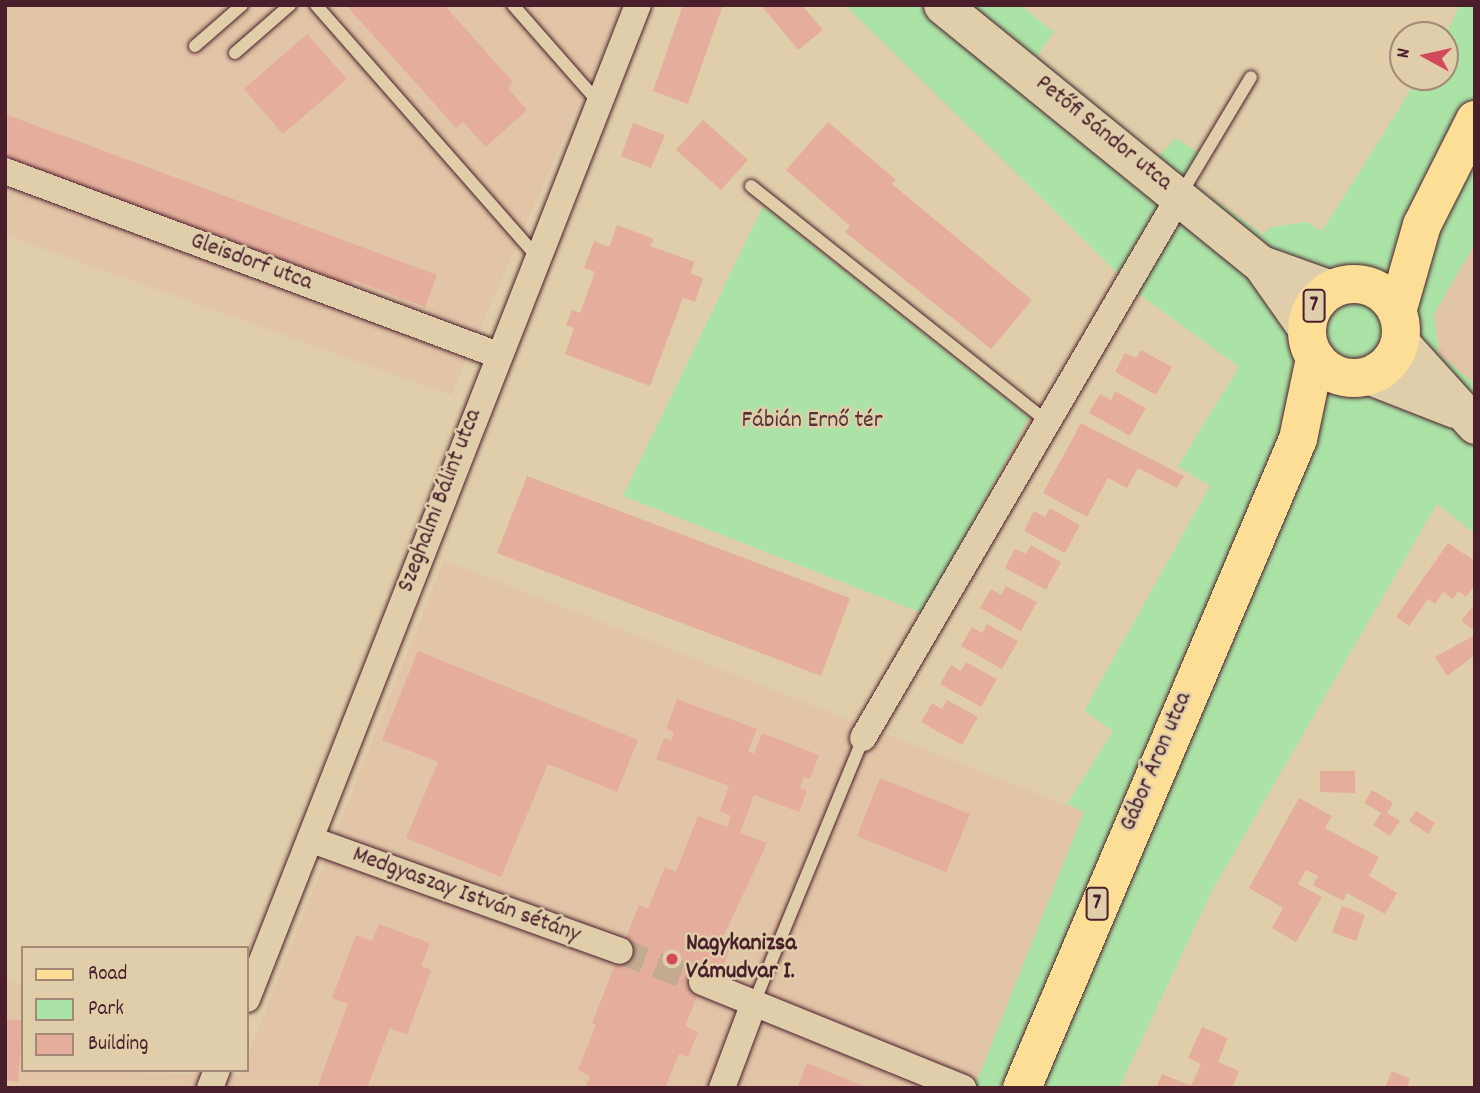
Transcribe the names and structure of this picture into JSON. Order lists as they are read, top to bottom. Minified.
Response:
{"streets":{"main road":["Petőfi Sándor utca","7","Gábor Áron utca"],"street":["Gleisdorf utca","Szeghalmi Bálint utca","Medgyaszay István sétány"]},"crossings":[["Petőfi Sándor utca","7"],["Petőfi Sándor utca","Gábor Áron utca"],["Gleisdorf utca","Szeghalmi Bálint utca"],["7","Gábor Áron utca"],["Szeghalmi Bálint utca","Medgyaszay István sétány"]],"parks":["Fábián Ernő tér"],"places":["Nagykanizsa Vámudvar I."],"legend":["Road","Park","Building"],"north":"left"}
